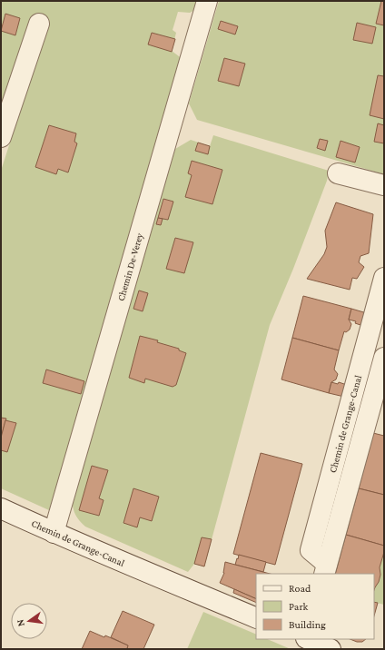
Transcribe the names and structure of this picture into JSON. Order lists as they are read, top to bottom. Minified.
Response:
{"streets":{"street":["Chemin De-Verey","Chemin de Grange-Canal"]},"crossings":[["Chemin De-Verey","Chemin de Grange-Canal"]],"legend":["Road","Park","Building"],"north":"left"}
